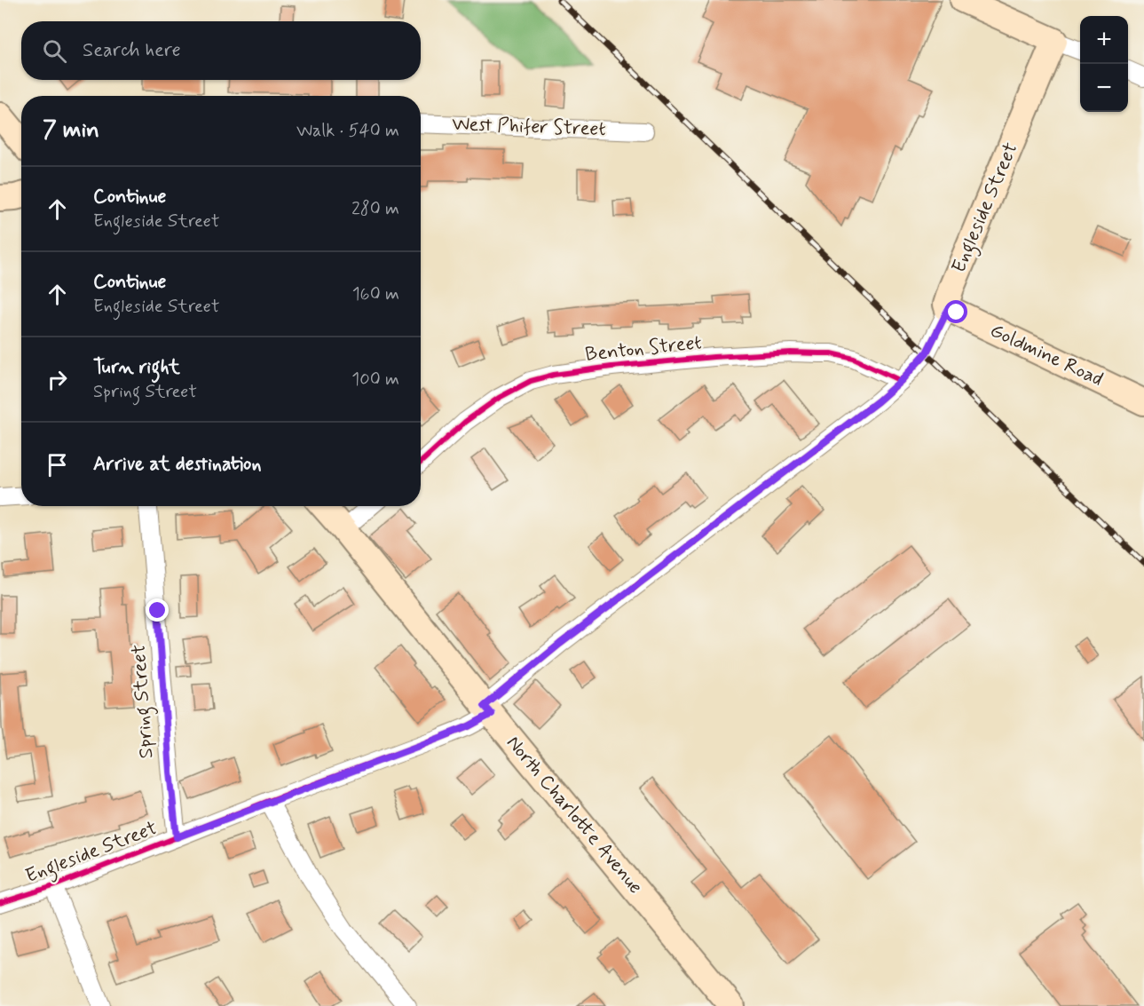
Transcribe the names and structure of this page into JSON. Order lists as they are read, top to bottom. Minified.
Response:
{"streets":{"main road":["Engleside Street","Goldmine Road","North Charlotte Avenue"],"street":["West Phifer Street","Benton Street","Spring Street"]},"crossings":[["Engleside Street","Benton Street"],["Engleside Street","Goldmine Road"],["Engleside Street","Spring Street"],["Engleside Street","North Charlotte Avenue"]],"page":{"map_buttons":["+","−"],"search":"Search here","heading":["7 min","Walk · 540 m"],"list":[["Continue","Engleside Street","280 m"],["Continue","Engleside Street","160 m"],["Turn right","Spring Street","100 m"],"Arrive at destination"]}}
